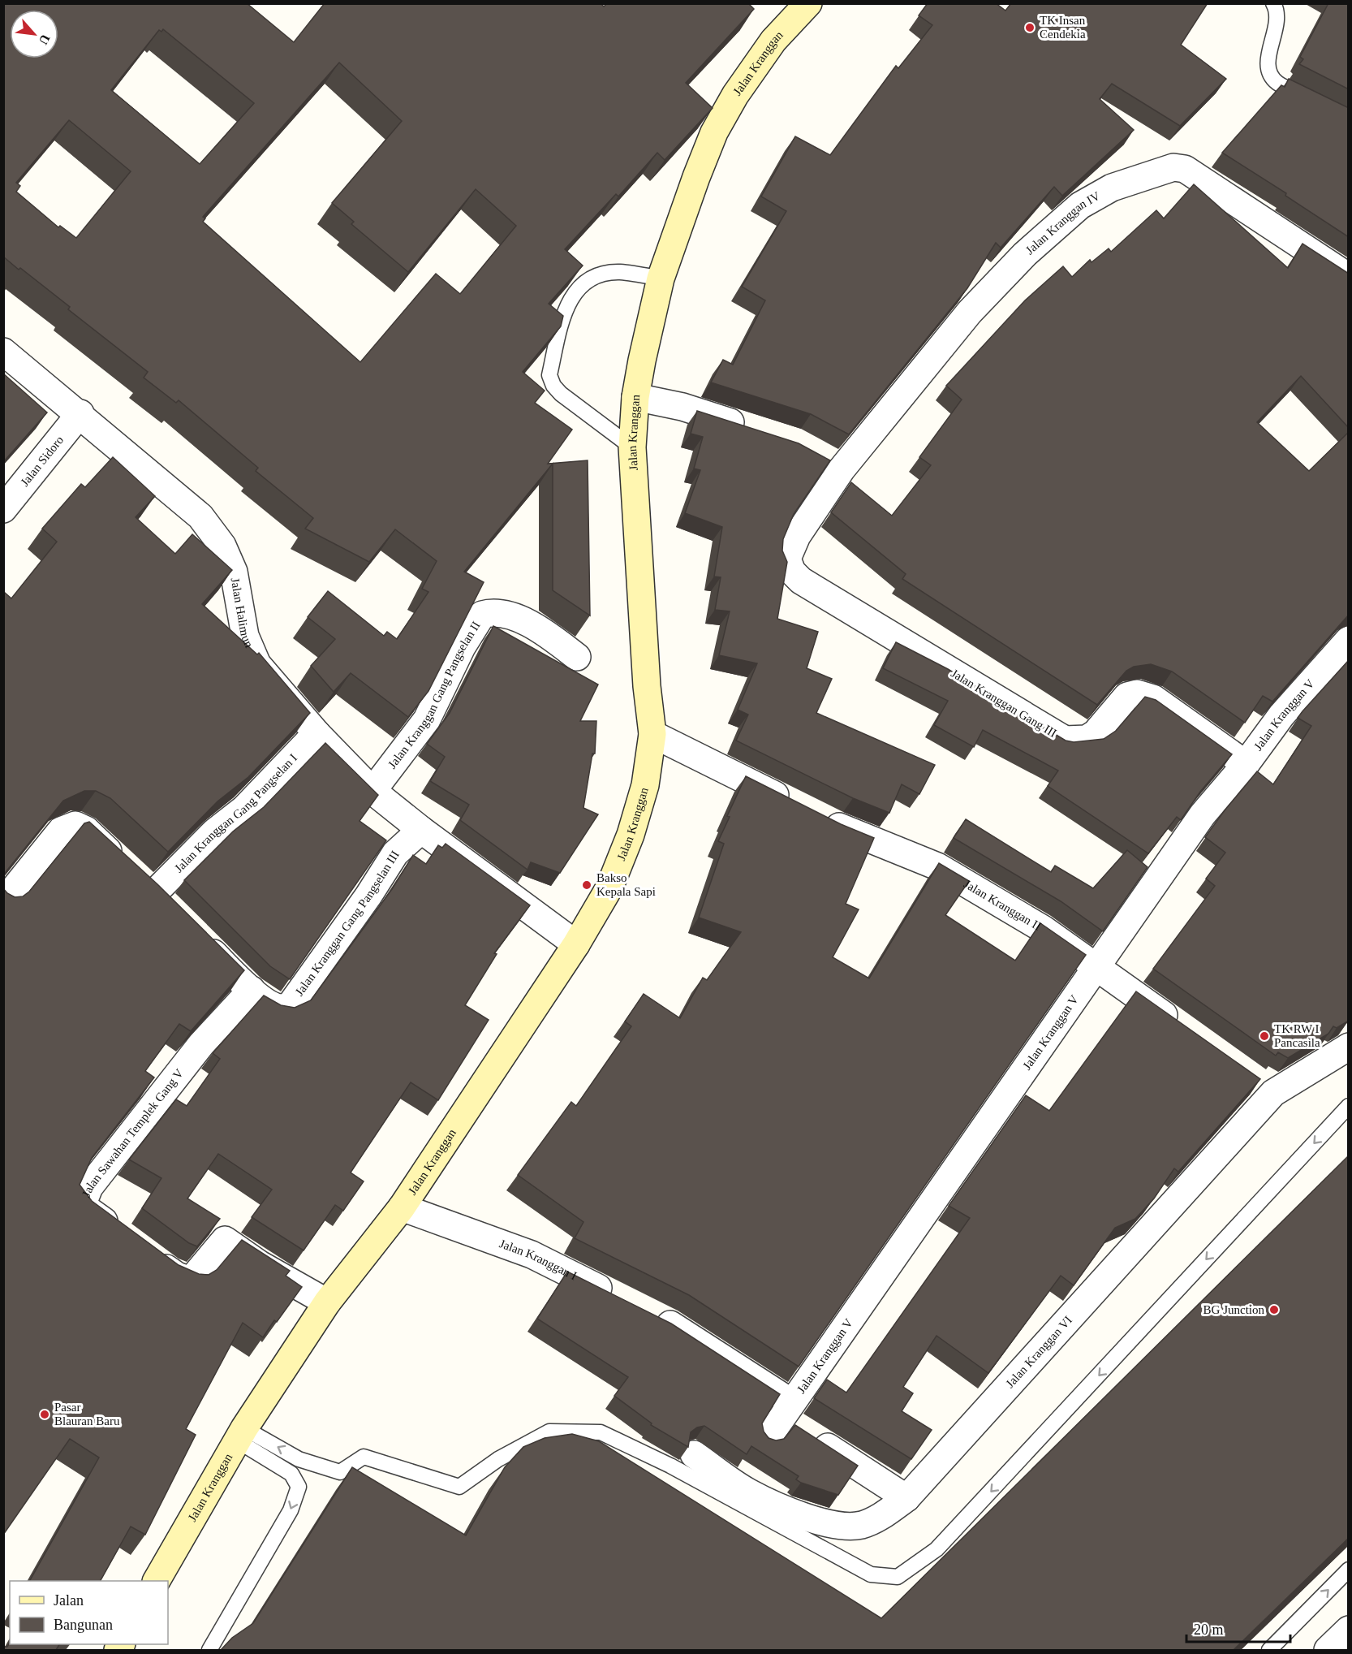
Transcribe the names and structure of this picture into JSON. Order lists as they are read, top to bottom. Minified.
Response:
{"streets":{"main road":["Jalan Kranggan"],"street":["Jalan Kranggan IV","Jalan Sidoro","Jalan Halimun","Jalan Kranggan Gang Pangselan II","Jalan Kranggan Gang III","Jalan Kranggan V","Jalan Kranggan Gang Pangselan I","Jalan Kranggan II","Jalan Kranggan Gang Pangselan III","Jalan Sawahan Templek Gang V","Jalan Kranggan I","Jalan Kranggan VI"]},"crossings":[["Jalan Kranggan","Jalan Halimun"],["Jalan Kranggan","Jalan Kranggan I"],["Jalan Kranggan IV","Jalan Kranggan Gang III"],["Jalan Sidoro","Jalan Halimun"],["Jalan Halimun","Jalan Kranggan Gang Pangselan II"],["Jalan Halimun","Jalan Kranggan Gang Pangselan I"],["Jalan Halimun","Jalan Kranggan Gang Pangselan III"],["Jalan Kranggan Gang III","Jalan Kranggan V"],["Jalan Kranggan V","Jalan Kranggan II"],["Jalan Kranggan Gang Pangselan III","Jalan Sawahan Templek Gang V"]],"places":["TK Insan Cendekia","Bakso Kepala Sapi","TK RW I Pancasila","BG Junction","Pasar Blauran Baru"],"legend":["Jalan","Bangunan"],"scale_bar":"20 m","north":"bottom right"}
